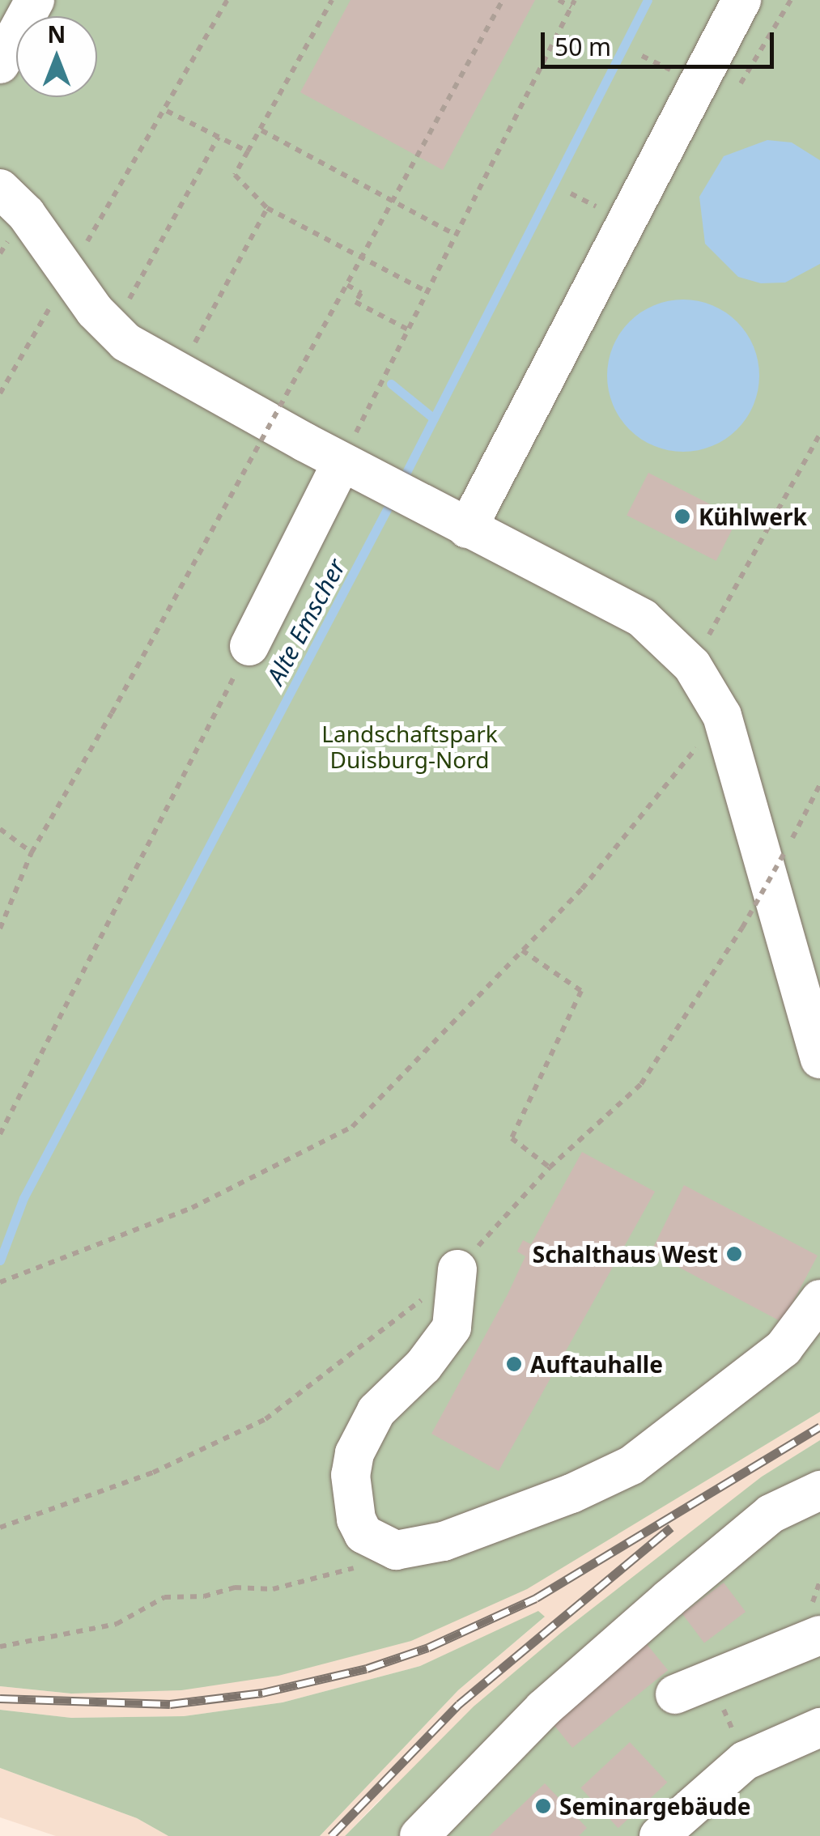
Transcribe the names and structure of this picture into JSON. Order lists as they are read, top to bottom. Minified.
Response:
{"water":["Alte Emscher"],"parks":["Landschaftspark Duisburg-Nord"],"places":["Kühlwerk","Schalthaus West","Auftauhalle","Seminargebäude"],"scale_bar":"50 m","north":"top"}
